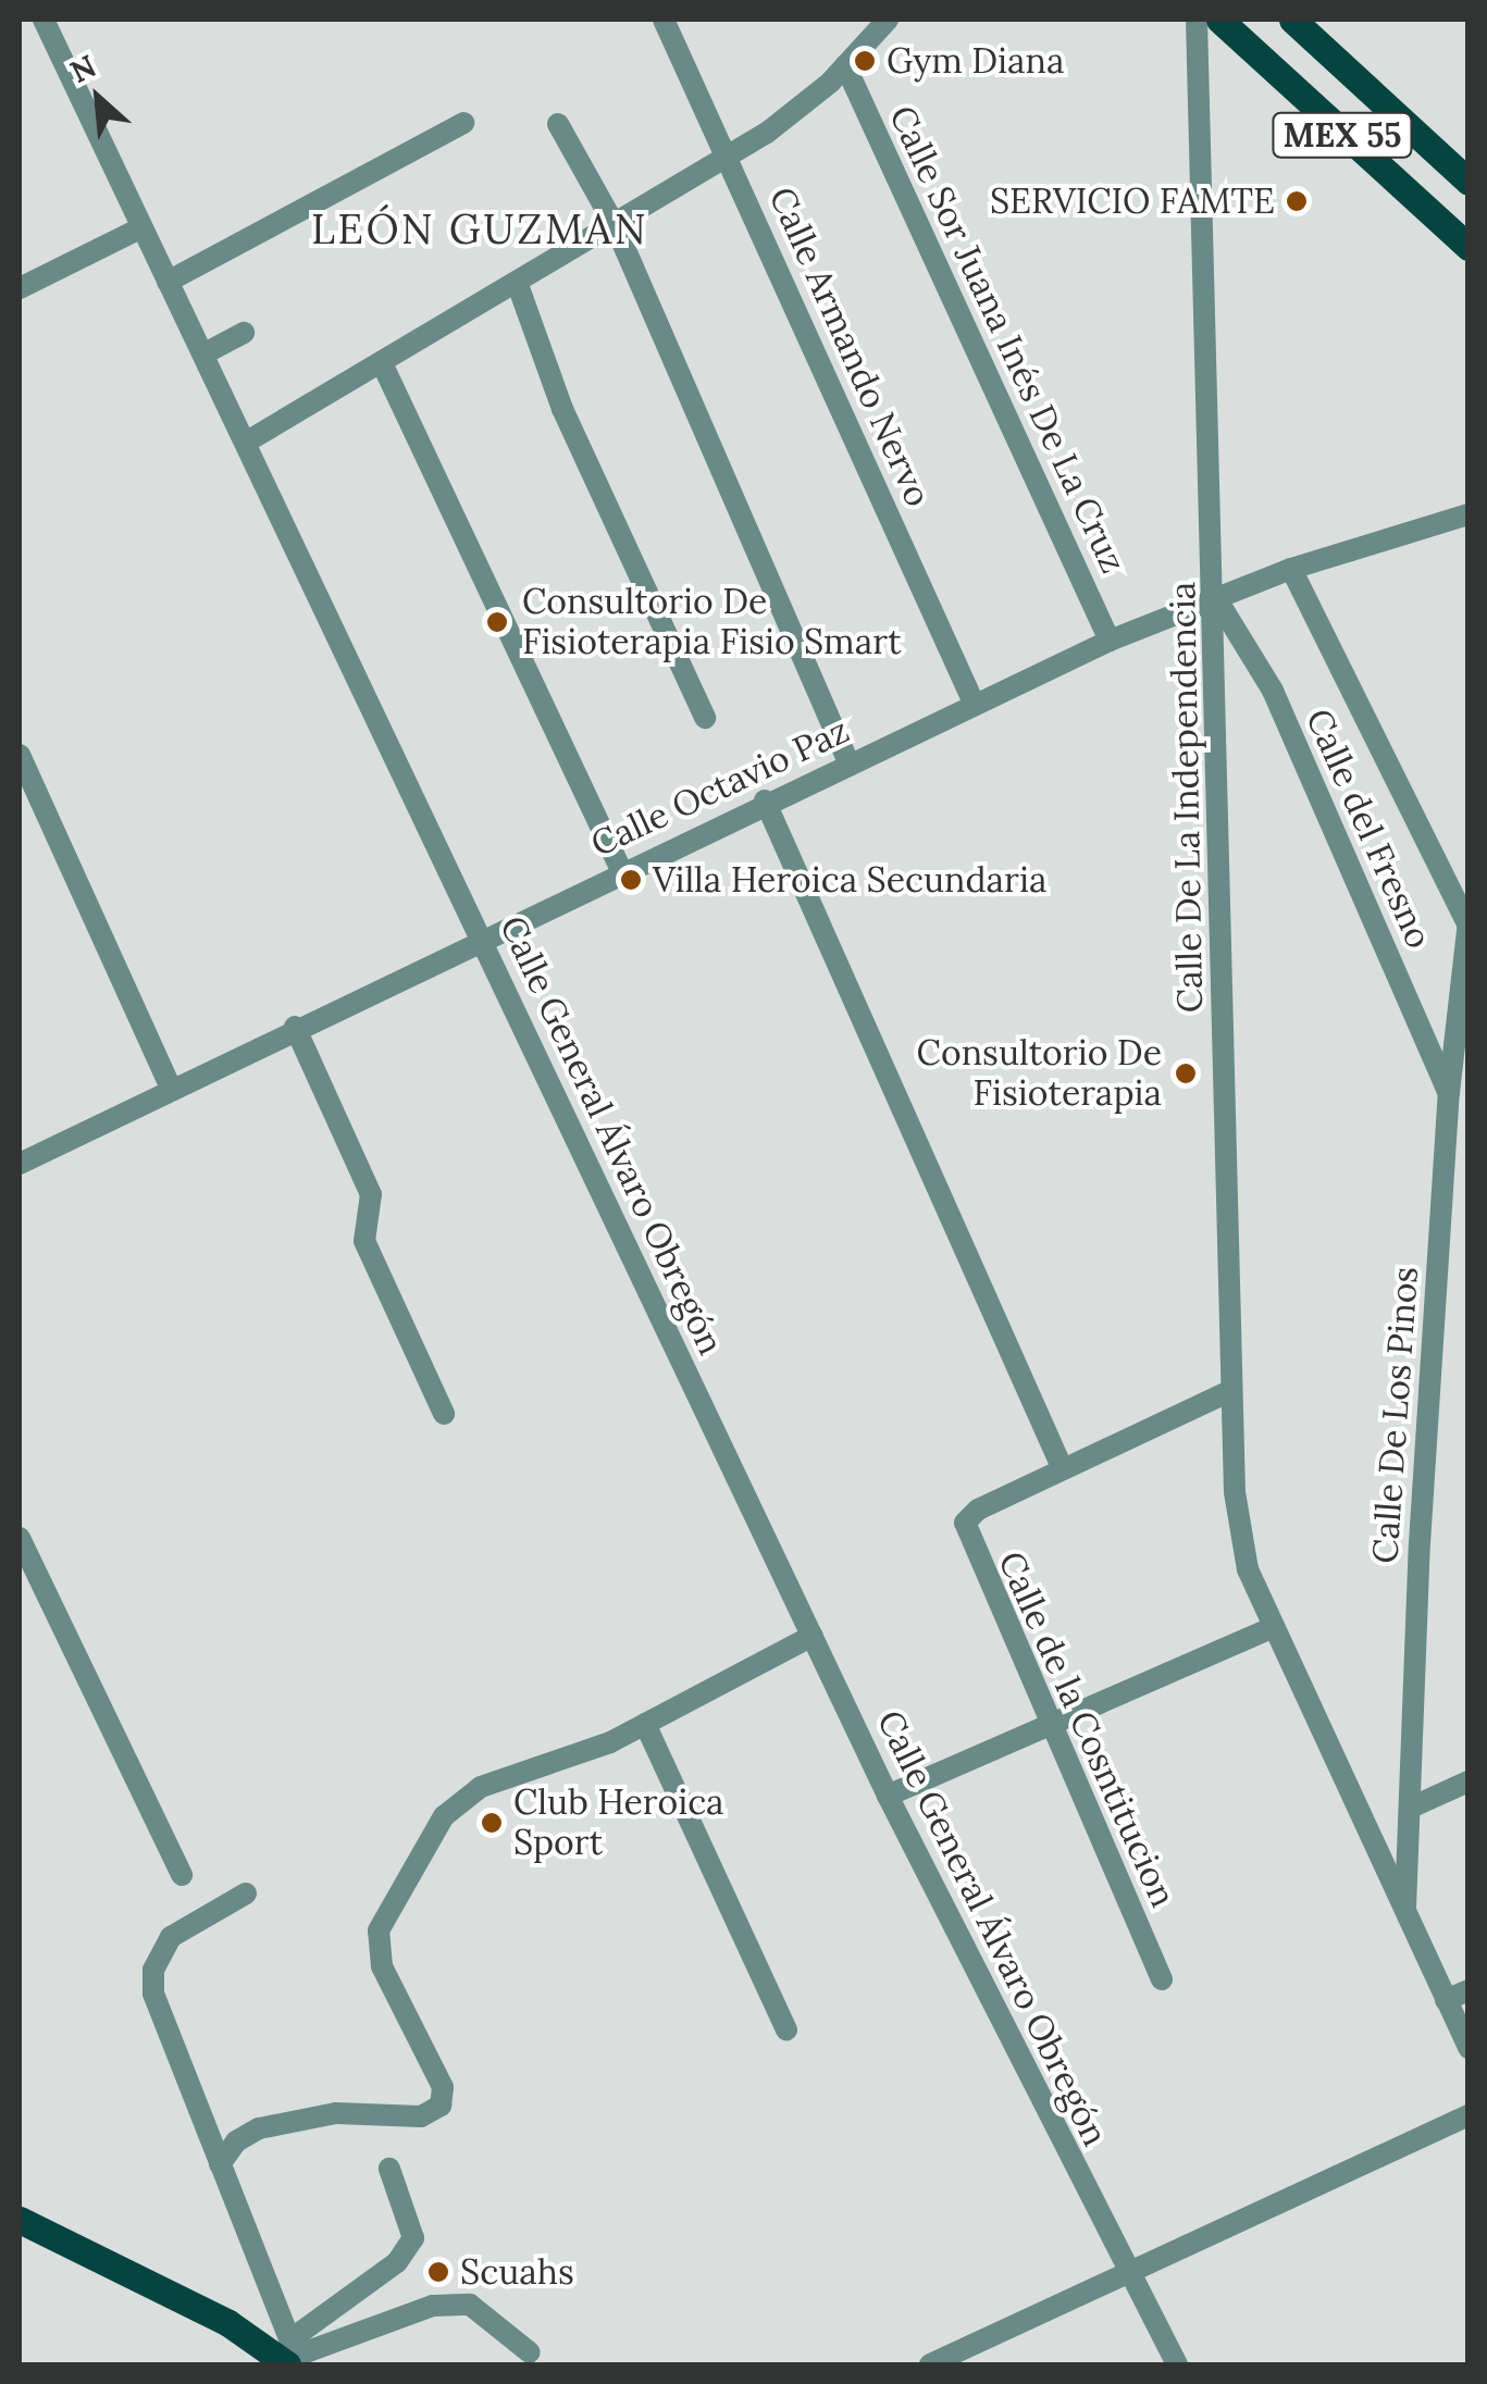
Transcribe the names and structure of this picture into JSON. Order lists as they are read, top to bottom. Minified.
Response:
{"streets":{"main road":["MEX 55"],"street":["Calle Sor Juana Inés De La Cruz","Calle Armando Nervo","Calle Octavio Paz","Calle De La Independencia","Calle del Fresno","Calle General Álvaro Obregón","Calle De Los Pinos","Calle de la Cosntitucion"]},"crossings":[["Calle Sor Juana Inés De La Cruz","Calle Octavio Paz"],["Calle Armando Nervo","Calle Octavio Paz"],["Calle Octavio Paz","Calle De La Independencia"],["Calle Octavio Paz","Calle del Fresno"],["Calle Octavio Paz","Calle General Álvaro Obregón"],["Calle De La Independencia","Calle del Fresno"],["Calle De La Independencia","Calle De Los Pinos"],["Calle del Fresno","Calle De Los Pinos"]],"districts":["LEÓN GUZMAN"],"places":["Gym Diana","SERVICIO FAMTE","Consultorio De Fisioterapia Fisio Smart","Villa Heroica Secundaria","Consultorio De Fisioterapia","Club Heroica Sport","Scuahs"],"north":"top left"}
